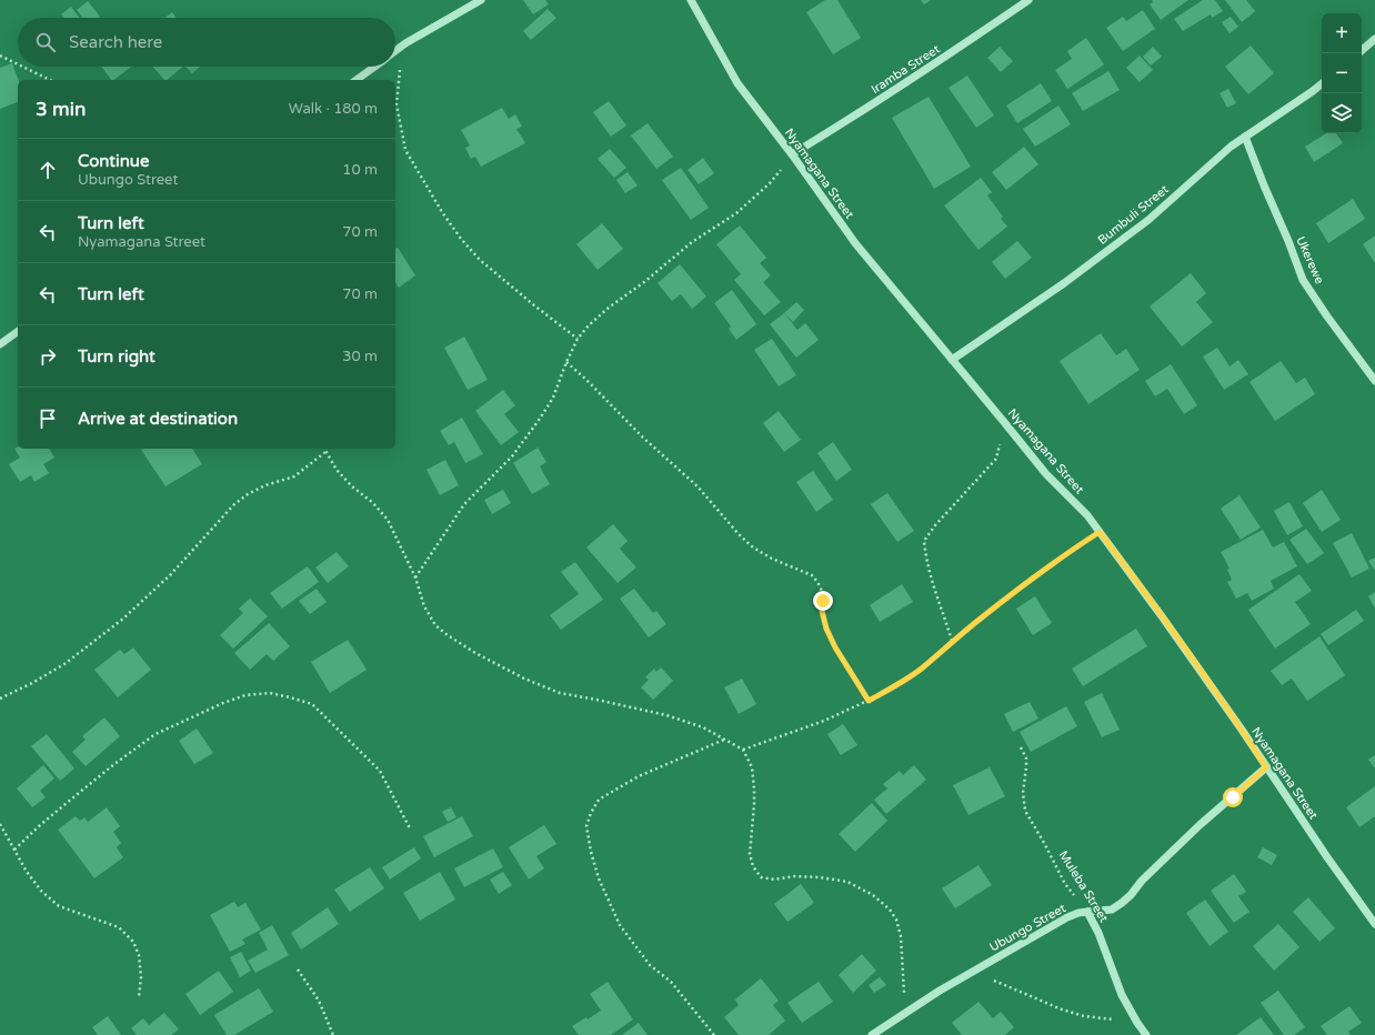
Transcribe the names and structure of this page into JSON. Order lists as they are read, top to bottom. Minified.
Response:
{"streets":{"street":["Iramba Street","Nyamagana Street","Bumbuli Street","Ukerewe","Muleba Street","Ubungo Street"]},"crossings":[["Iramba Street","Nyamagana Street"],["Nyamagana Street","Bumbuli Street"],["Nyamagana Street","Ubungo Street"],["Bumbuli Street","Ukerewe"],["Muleba Street","Ubungo Street"]],"page":{"map_buttons":["+","−"],"search":"Search here","heading":["3 min","Walk · 180 m"],"list":[["Continue","Ubungo Street","10 m"],["Turn left","Nyamagana Street","70 m"],["Turn left","70 m"],["Turn right","30 m"],"Arrive at destination"]}}
